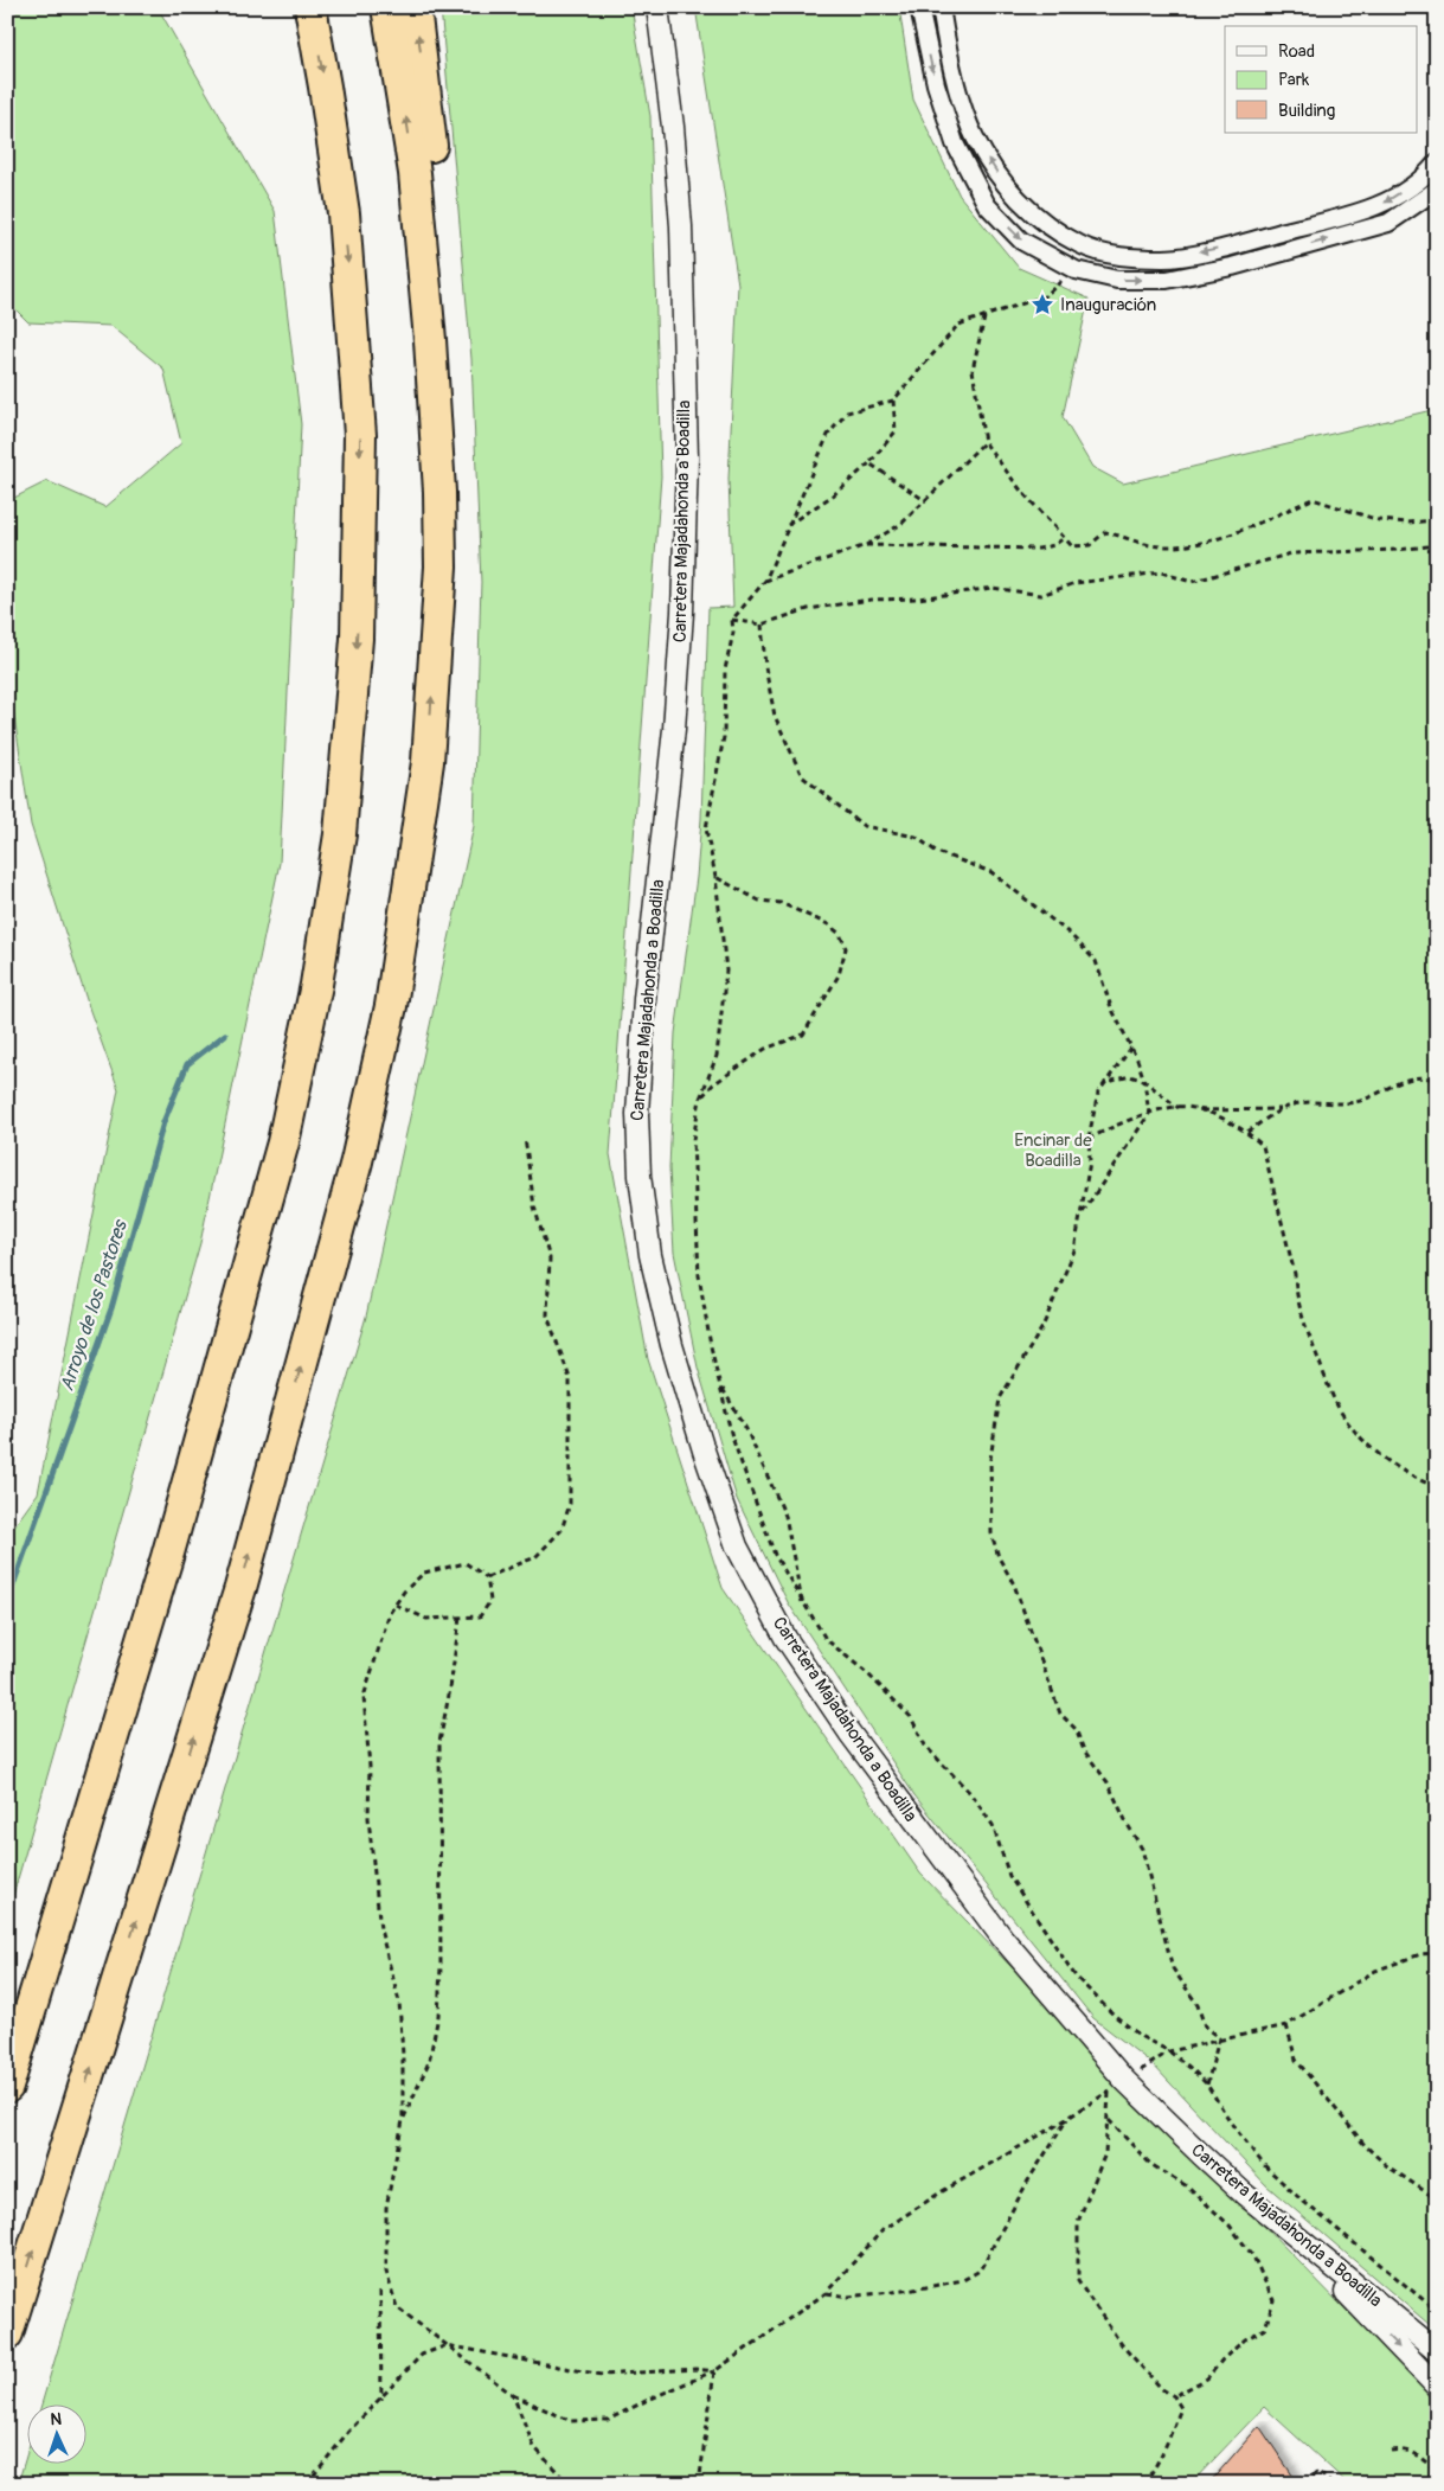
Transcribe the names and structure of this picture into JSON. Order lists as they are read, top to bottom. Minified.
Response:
{"streets":{"street":["Carretera Majadahonda a Boadilla"]},"water":["Arroyo de los Pastores"],"parks":["Encinar de Boadilla"],"places":{"place":["Inauguración"]},"legend":["Road","Park","Building"],"north":"top"}
